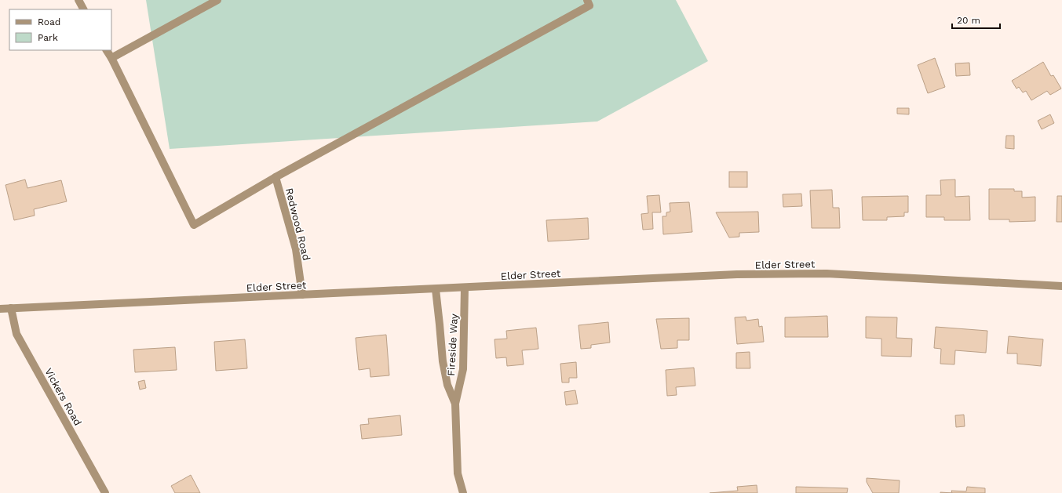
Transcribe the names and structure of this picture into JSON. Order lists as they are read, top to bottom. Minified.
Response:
{"streets":{"street":["Redwood Road","Elder Street","Fireside Way","Vickers Road"]},"crossings":[["Redwood Road","Elder Street"],["Elder Street","Fireside Way"],["Elder Street","Vickers Road"]],"legend":["Road","Park"],"scale_bar":"20 m"}
